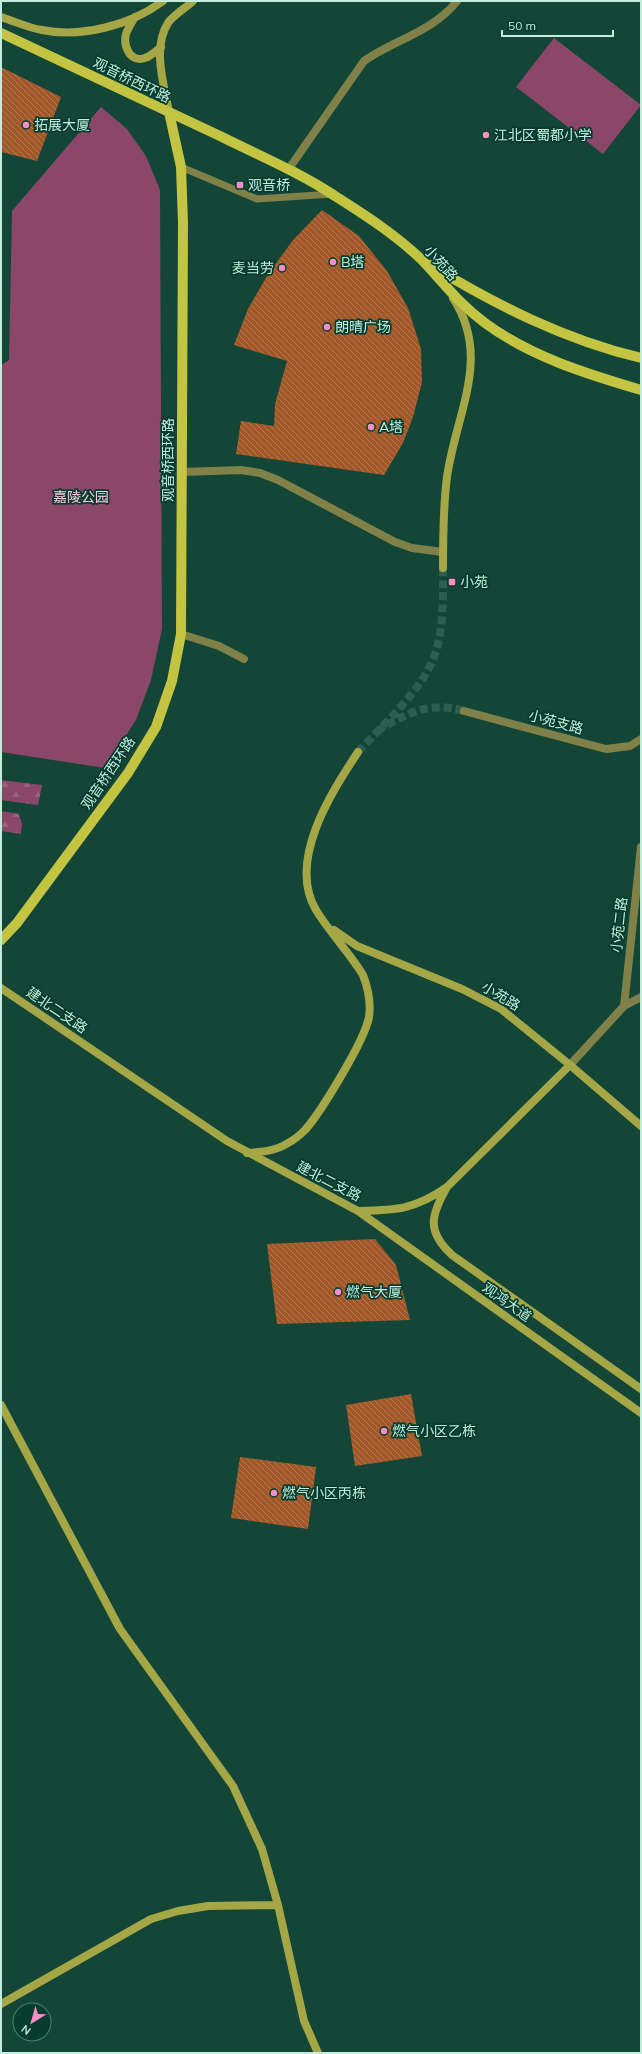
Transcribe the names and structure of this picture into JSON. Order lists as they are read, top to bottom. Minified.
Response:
{"streets":{"main road":["观音桥西环路","小苑路"],"street":["小苑支路","小苑二路","建北二支路","观鸿大道"]},"crossings":[["观音桥西环路","小苑路"],["小苑路","建北二支路"],["小苑二路","建北二支路"],["建北二支路","观鸿大道"]],"parks":["嘉陵公园"],"places":{"other":["拓展大厦","江北区蜀都小学","B塔","麦当劳","朗晴广场","A塔","燃气大厦","燃气小区乙栋","燃气小区丙栋"],"transit":["观音桥","小苑"]},"scale_bar":"50 m","north":"bottom left"}
